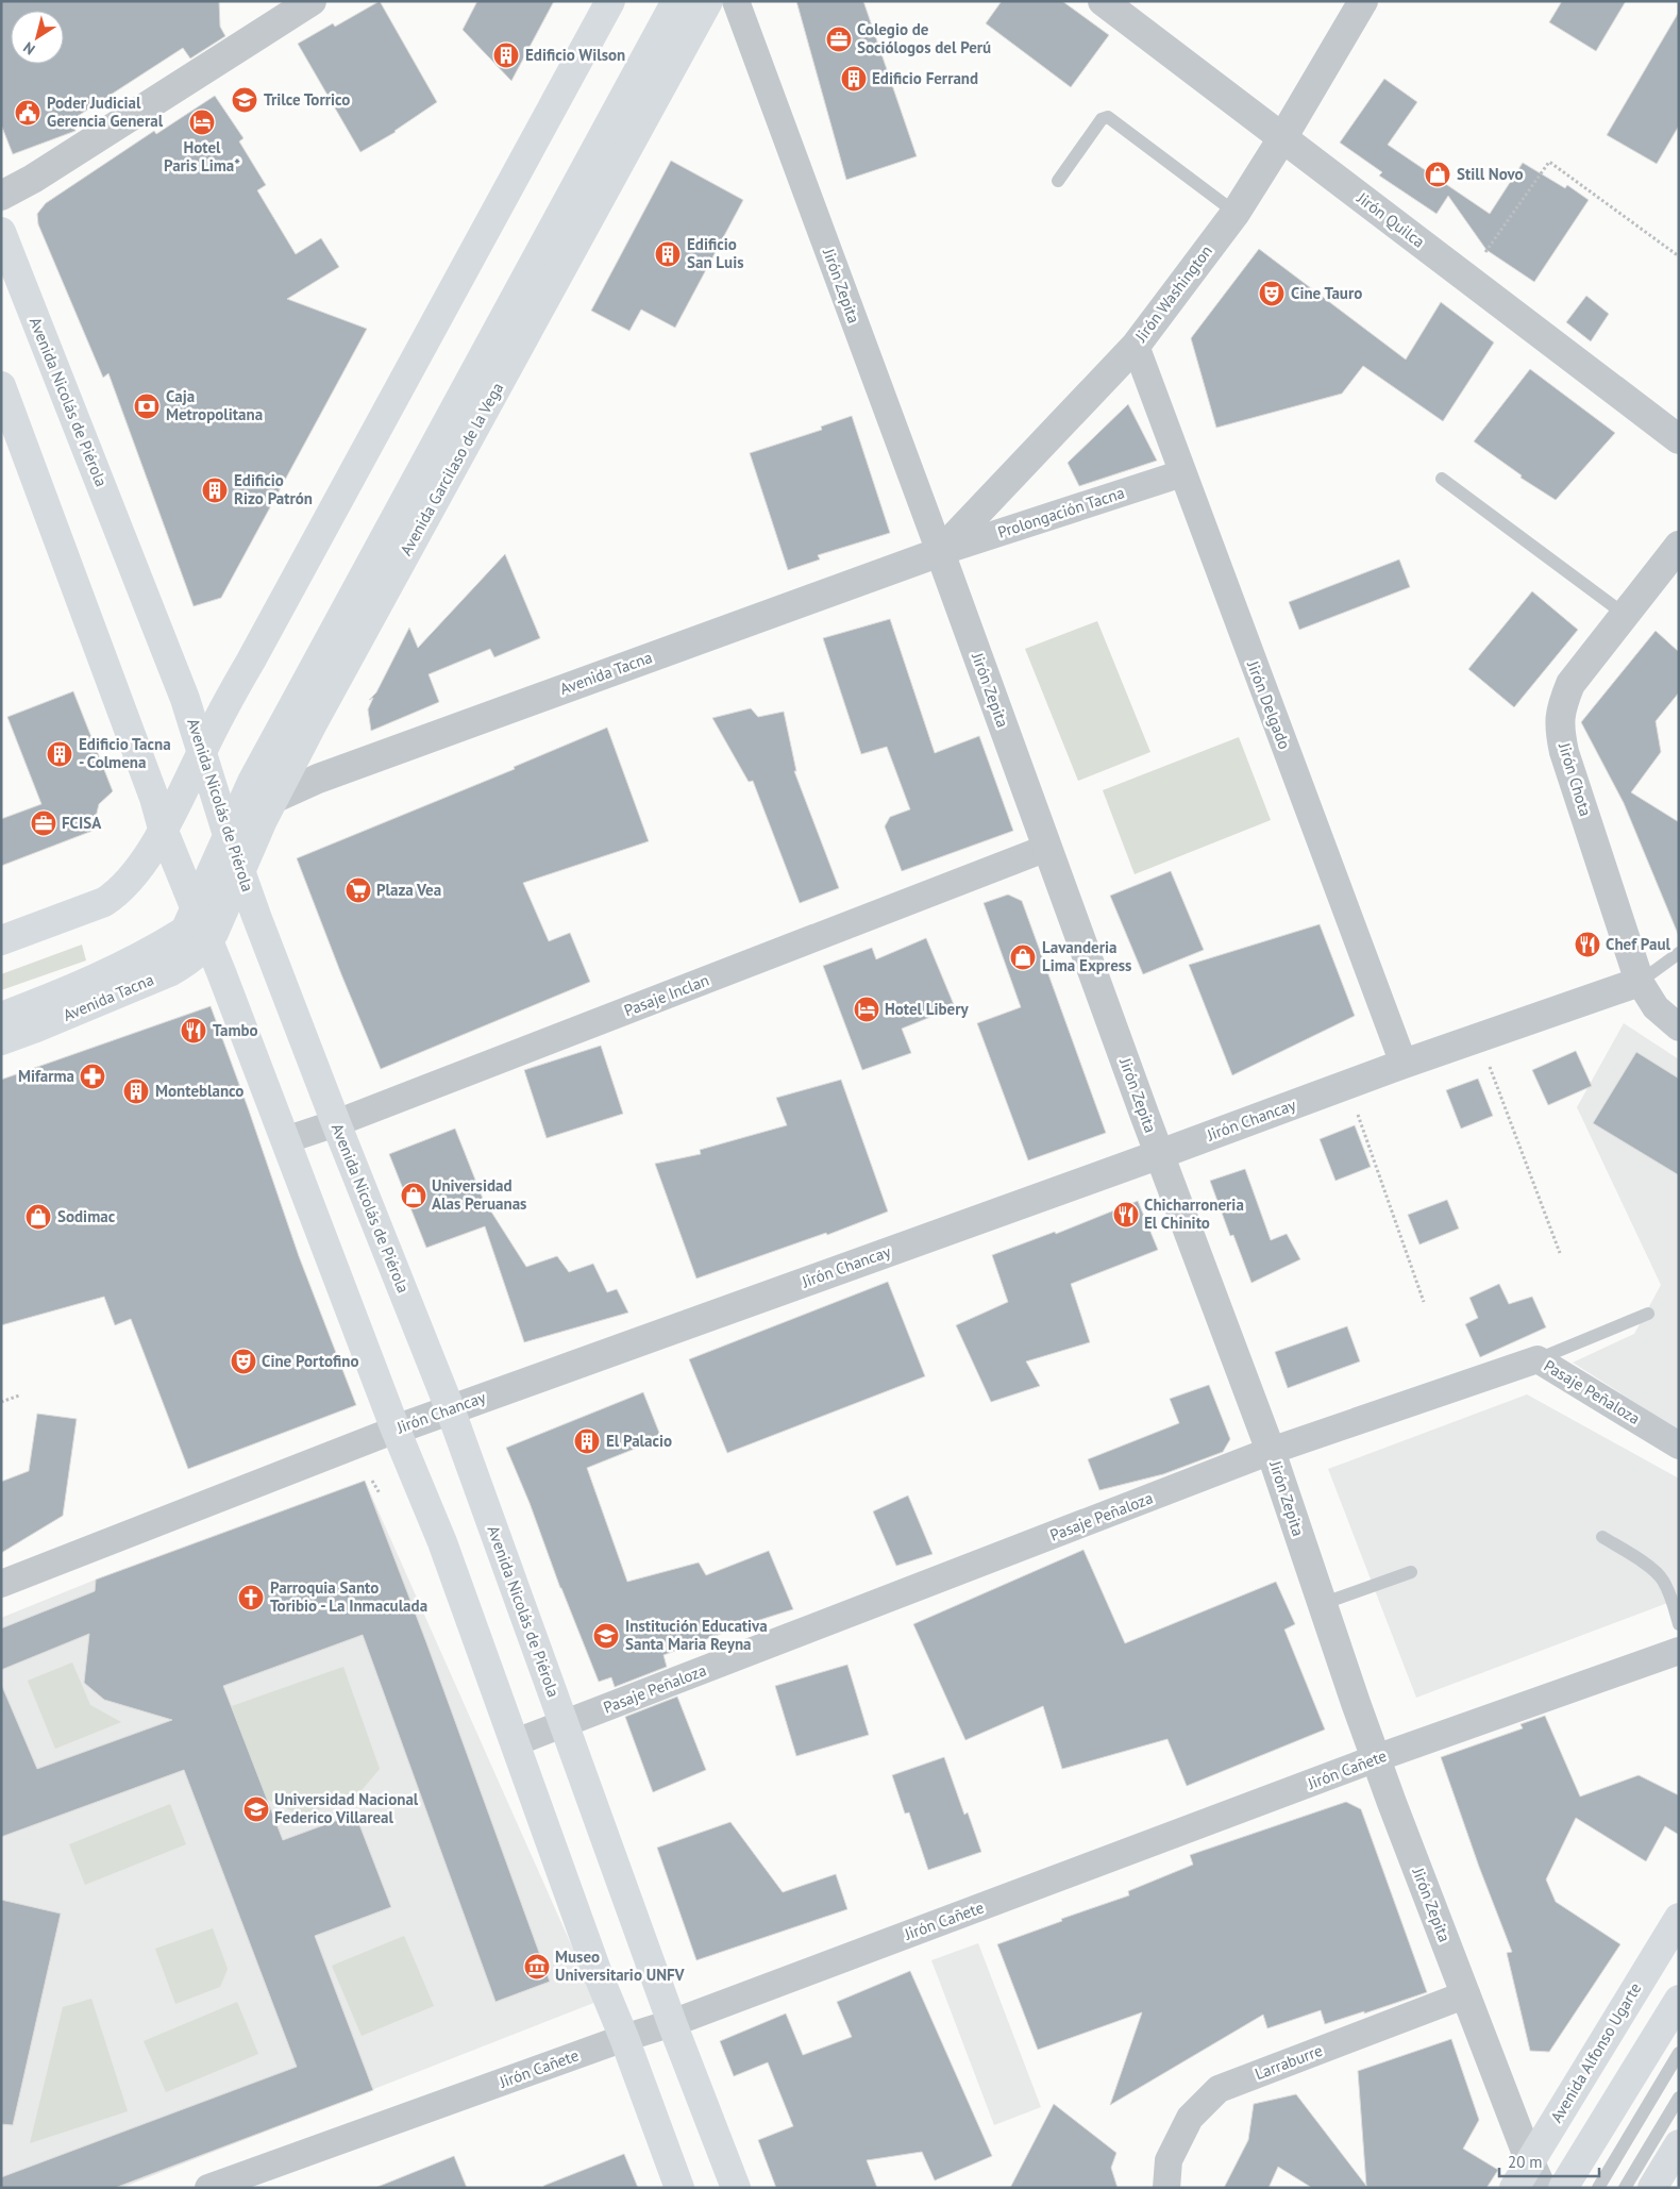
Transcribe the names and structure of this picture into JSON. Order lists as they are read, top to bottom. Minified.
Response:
{"streets":{"main road":["Avenida Nicolás de Piérola","Avenida Garcilaso de la Vega","Avenida Tacna","Avenida Alfonso Ugarte"],"street":["Jirón Quilca","Jirón Zepita","Jirón Washington","Prolongación Tacna","Jirón Delgado","Jirón Chota","Pasaje Inclan","Jirón Chancay","Pasaje Peñaloza","Jirón Cañete","Larraburre"]},"crossings":[["Jirón Quilca","Jirón Washington"],["Jirón Zepita","Jirón Washington"],["Jirón Zepita","Prolongación Tacna"],["Jirón Zepita","Avenida Tacna"],["Jirón Zepita","Pasaje Inclan"],["Jirón Zepita","Jirón Chancay"],["Jirón Zepita","Pasaje Peñaloza"],["Jirón Zepita","Jirón Cañete"],["Jirón Zepita","Avenida Alfonso Ugarte"],["Jirón Zepita","Larraburre"],["Jirón Washington","Prolongación Tacna"],["Jirón Washington","Avenida Tacna"],["Jirón Washington","Jirón Delgado"],["Avenida Nicolás de Piérola","Avenida Garcilaso de la Vega"],["Avenida Nicolás de Piérola","Pasaje Inclan"],["Avenida Nicolás de Piérola","Jirón Chancay"],["Avenida Nicolás de Piérola","Pasaje Peñaloza"],["Avenida Nicolás de Piérola","Jirón Cañete"],["Avenida Garcilaso de la Vega","Avenida Tacna"],["Prolongación Tacna","Avenida Tacna"],["Prolongación Tacna","Jirón Delgado"],["Jirón Delgado","Jirón Chancay"],["Jirón Chota","Jirón Chancay"]],"places":{"office":["Colegio de Sociólogos del Perú","FCISA"],"building":["Edificio Wilson","Edificio Ferrand","Edificio San Luis","Edificio Rizo Patrón","Edificio Tacna - Colmena","Monteblanco","El Palacio"],"school or university":["Trilce Torrico","Institución Educativa Santa Maria Reyna","Universidad Nacional Federico Villareal"],"public building":["Poder Judicial Gerencia General"],"hotel":["Hotel Paris Lima*","Hotel Libery"],"shop":["Still Novo","Lavanderia Lima Express","Universidad Alas Peruanas","Sodimac"],"theatre":["Cine Tauro","Cine Portofino"],"bank":["Caja Metropolitana"],"supermarket":["Plaza Vea"],"restaurant":["Chef Paul","Tambo","Chicharroneria El Chinito"],"pharmacy":["Mifarma"],"church":["Parroquia Santo Toribio - La Inmaculada"],"museum":["Museo Universitario UNFV"]},"scale_bar":"20 m","north":"bottom left"}
